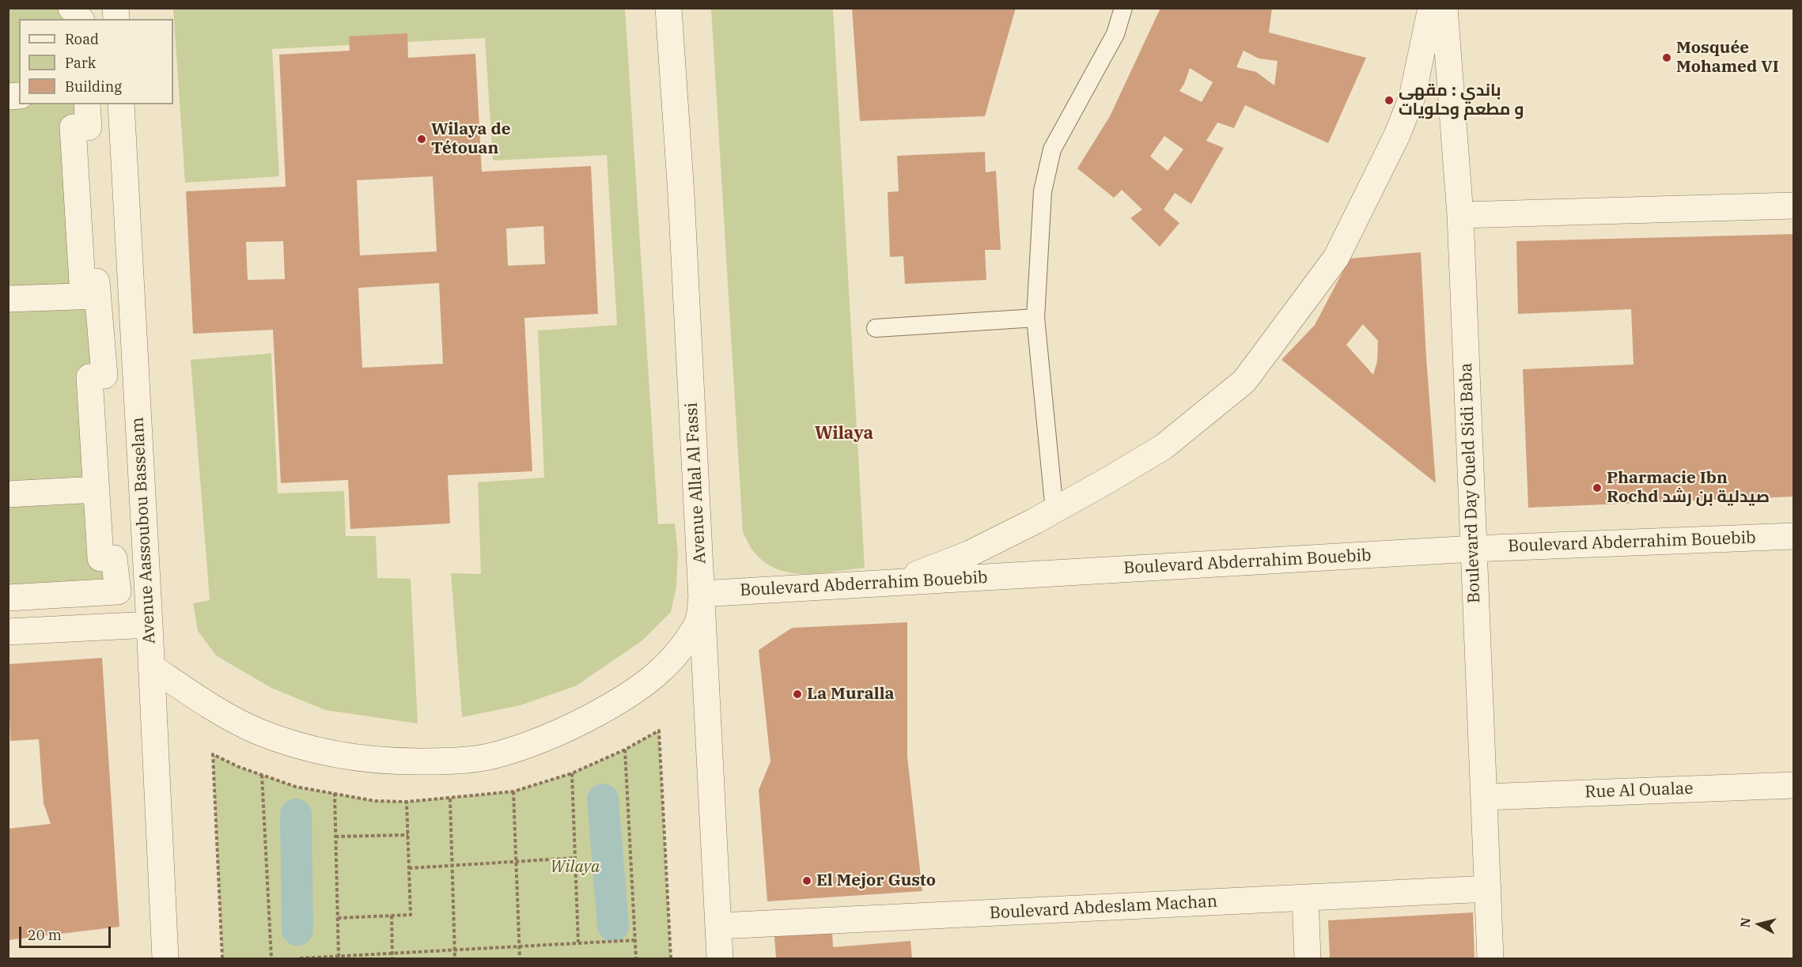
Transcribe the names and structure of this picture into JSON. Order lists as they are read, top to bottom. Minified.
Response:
{"streets":{"street":["Avenue Allal Al Fassi","Boulevard Day Oueld Sidi Baba","Avenue Aassoubou Basselam","Boulevard Abderrahim Bouebib","Rue Al Oualae","Boulevard Abdeslam Machan"]},"crossings":[["Avenue Allal Al Fassi","Boulevard Abderrahim Bouebib"],["Avenue Allal Al Fassi","Boulevard Abdeslam Machan"],["Boulevard Day Oueld Sidi Baba","Boulevard Abderrahim Bouebib"],["Boulevard Day Oueld Sidi Baba","Rue Al Oualae"],["Boulevard Day Oueld Sidi Baba","Boulevard Abdeslam Machan"]],"districts":["Wilaya"],"parks":["Wilaya"],"places":["Mosquée Mohamed VI","باندي : مقهى و مطعم وحلويات","Wilaya de Tétouan","Pharmacie Ibn Rochd صيدلية بن رشد","La Muralla","El Mejor Gusto"],"legend":["Road","Park","Building"],"scale_bar":"20 m","north":"left"}
